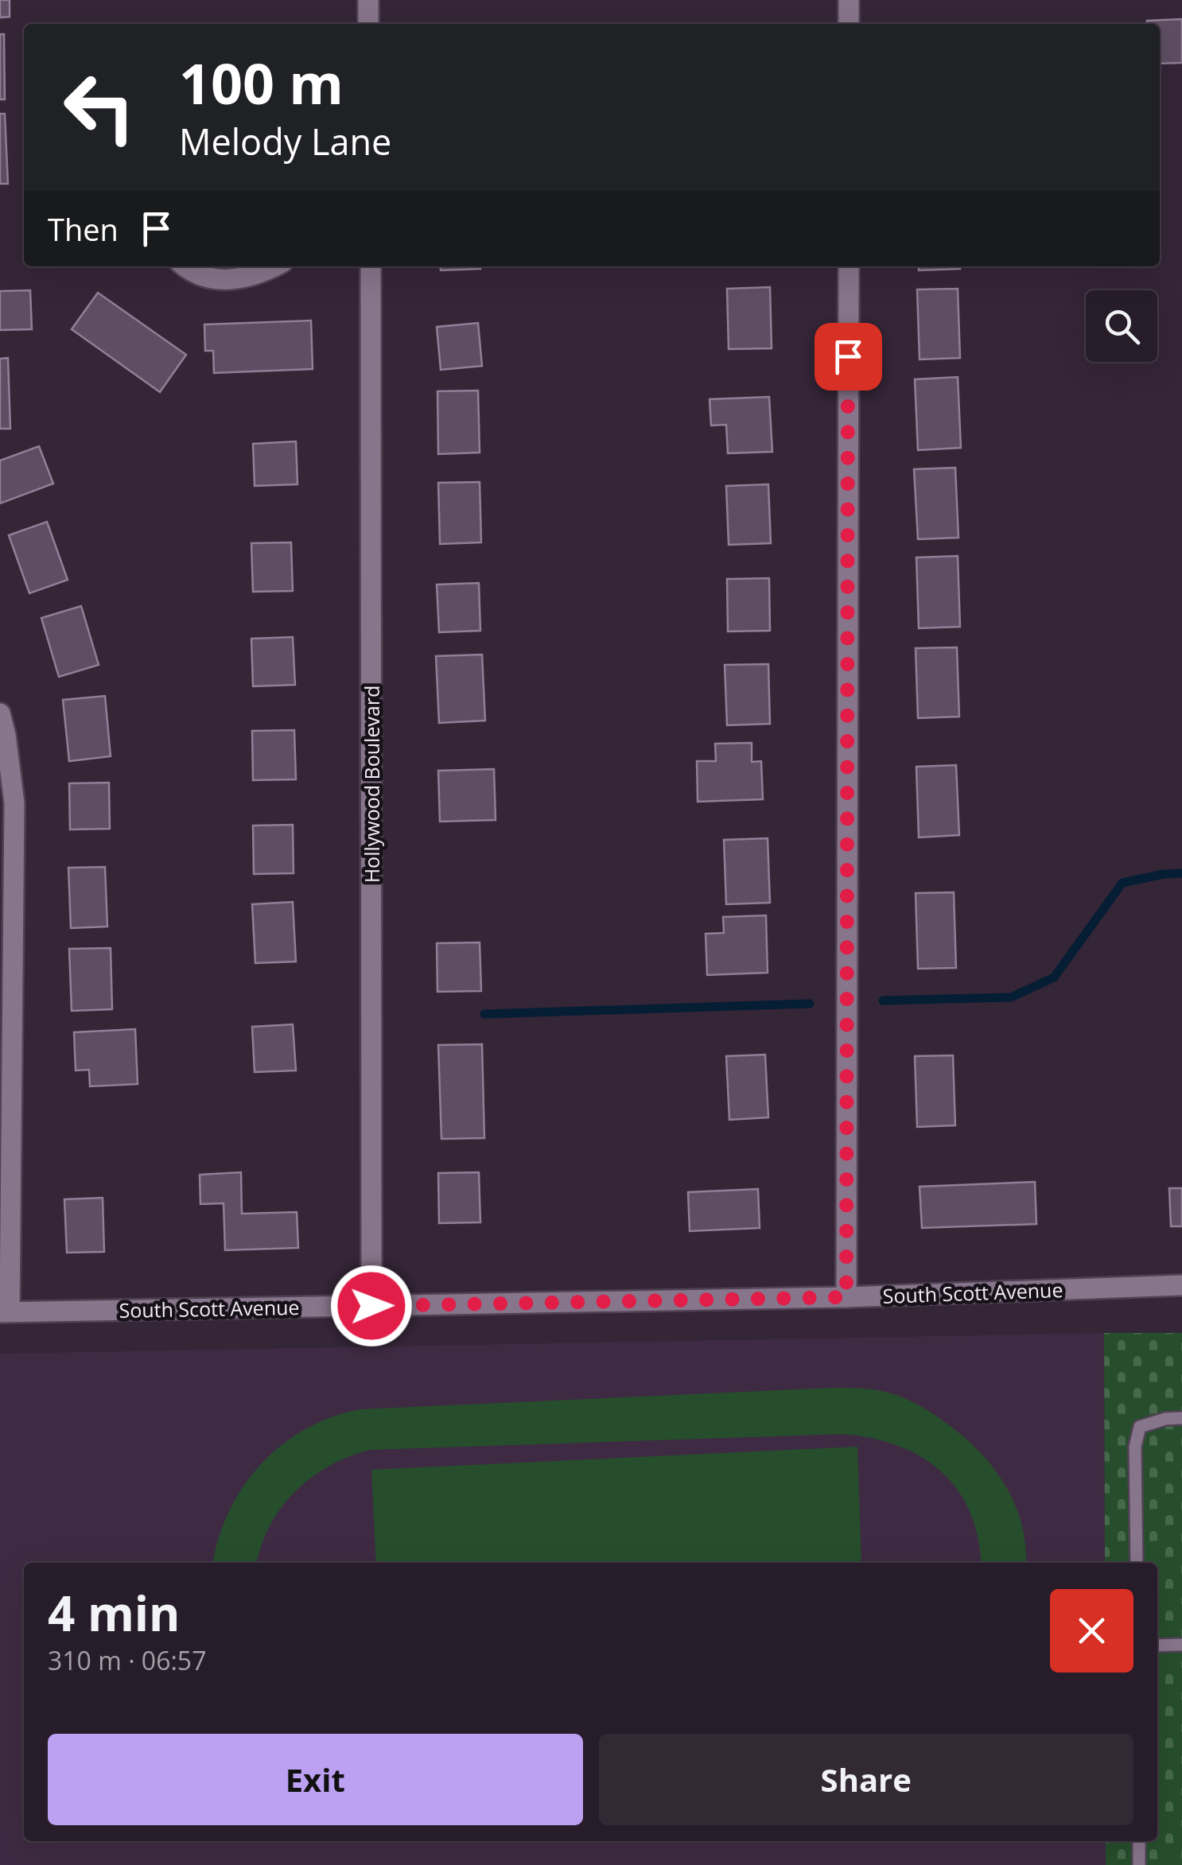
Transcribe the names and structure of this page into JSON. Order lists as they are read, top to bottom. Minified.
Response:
{"streets":{"street":["Hollywood Boulevard","South Scott Avenue"]},"crossings":[["Hollywood Boulevard","South Scott Avenue"]],"page":{"turn":["100 m","Melody Lane"],"then":"Then","heading":["4 min","310 m · 06:57"],"buttons":["Exit","Share"]}}
